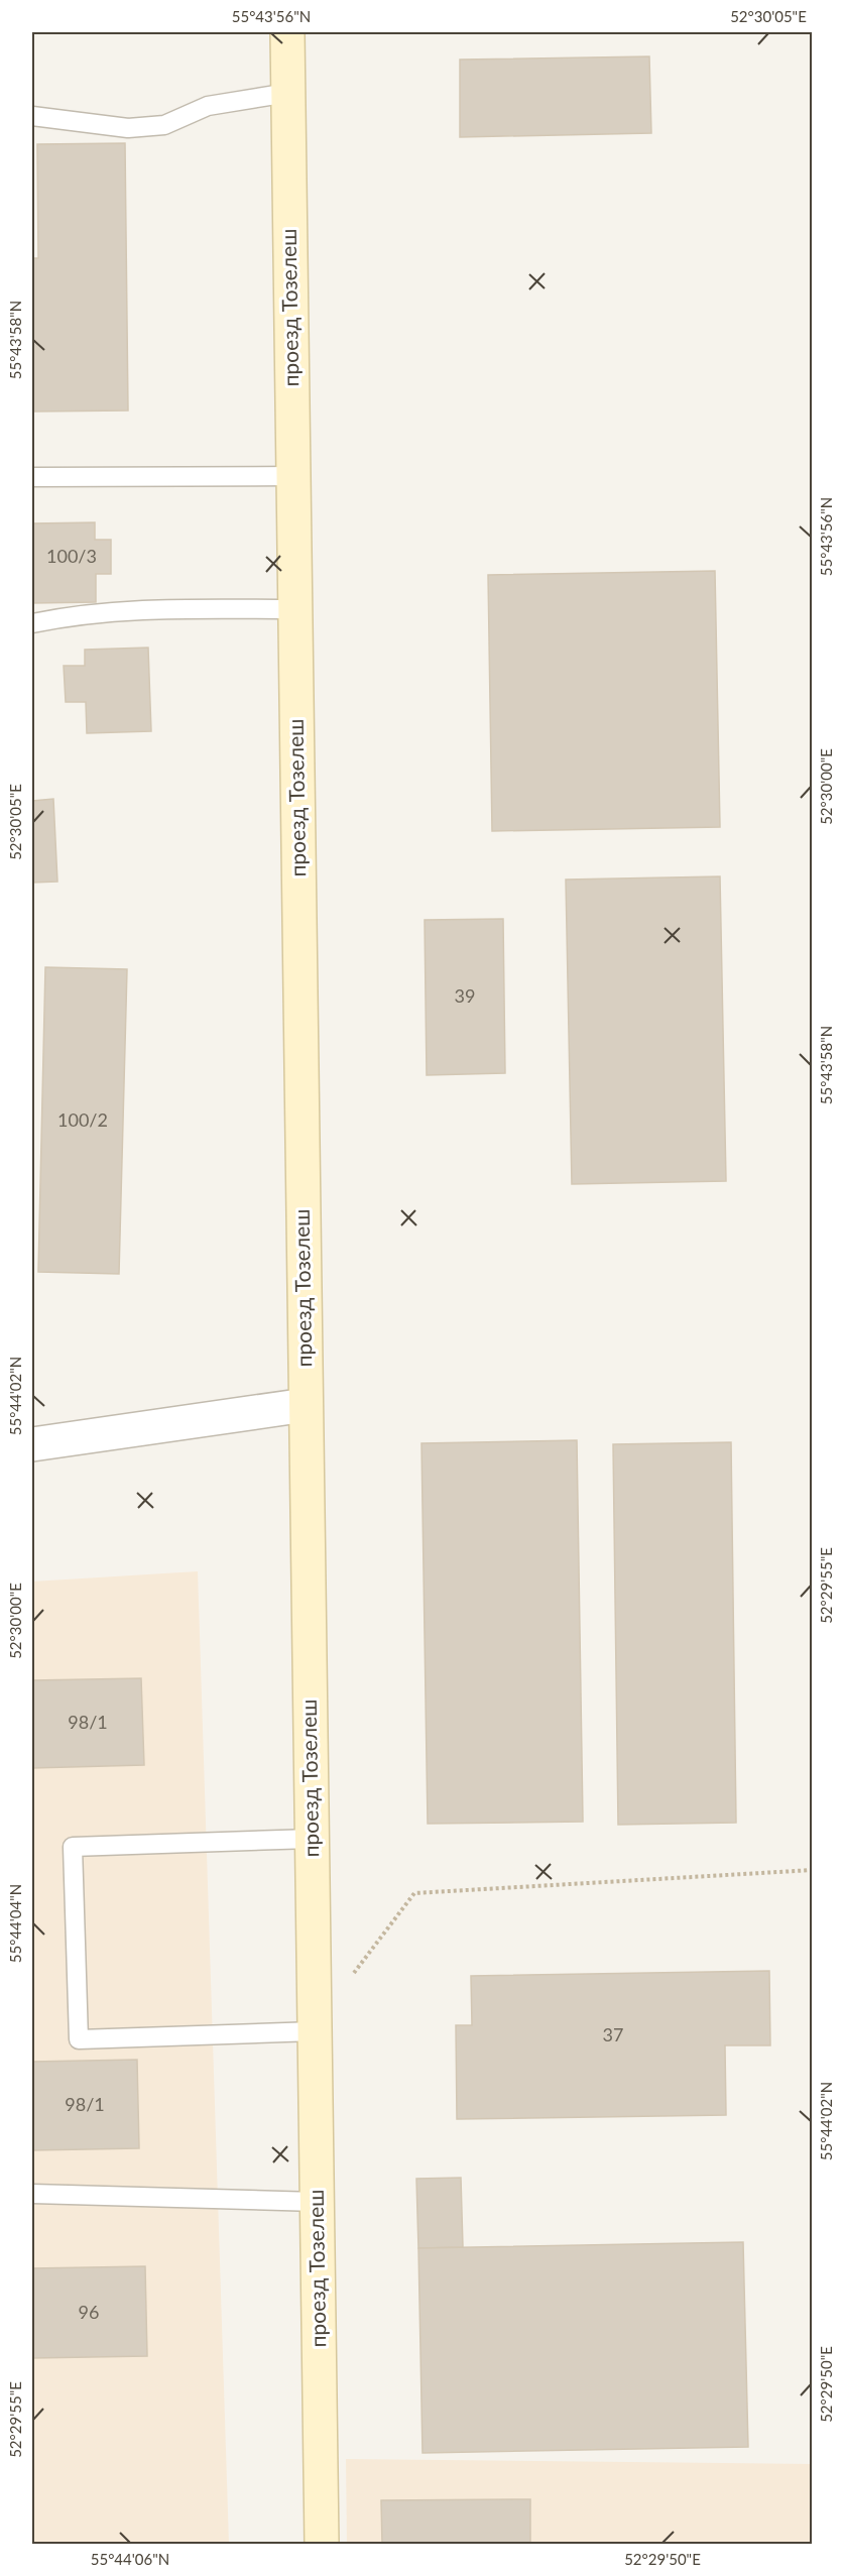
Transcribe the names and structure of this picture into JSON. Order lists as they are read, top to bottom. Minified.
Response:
{"streets":{"street":["проезд Тозелеш"]},"house_numbers":["100/3","39","100/2","98/1","37","98/1","96"],"coordinates":["55°43'56\"N","52°30'05\"E","55°43'58\"N","52°30'00\"E","55°44'02\"N","52°29'55\"E","55°44'04\"N","52°29'50\"E","55°44'06\"N"]}
